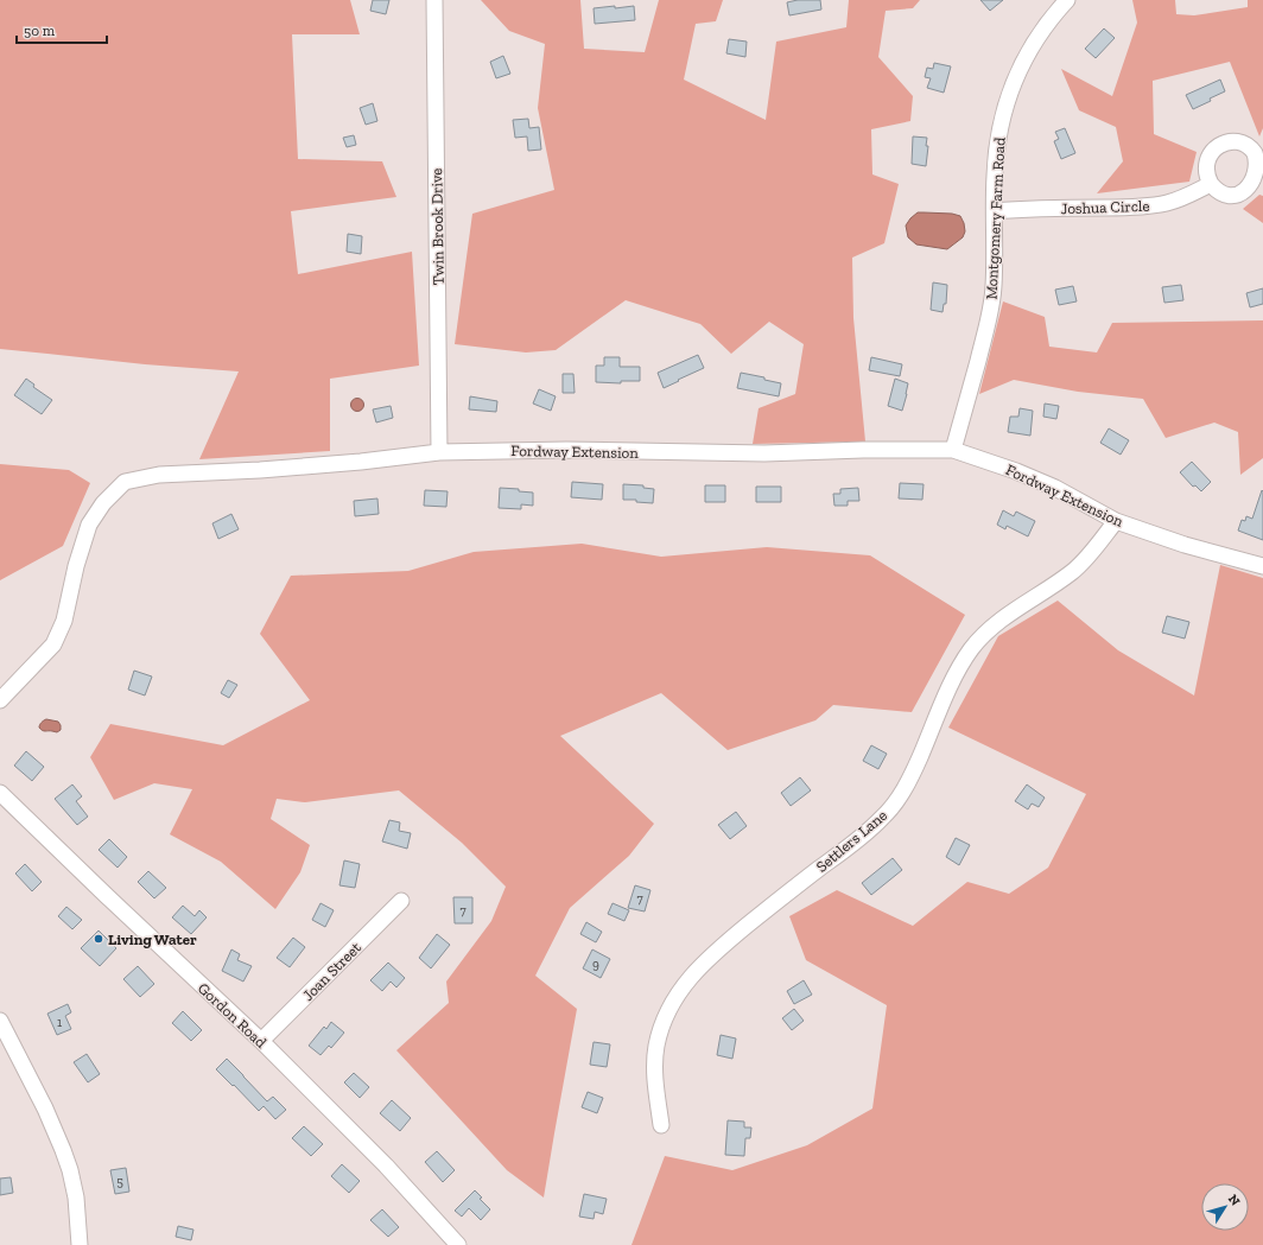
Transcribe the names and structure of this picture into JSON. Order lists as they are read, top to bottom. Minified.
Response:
{"streets":{"street":["Joshua Circle","Montgomery Farm Road","Twin Brook Drive","Fordway Extension","Settlers Lane","Joan Street","Gordon Road"]},"crossings":[["Joshua Circle","Montgomery Farm Road"],["Montgomery Farm Road","Fordway Extension"],["Twin Brook Drive","Fordway Extension"],["Fordway Extension","Settlers Lane"],["Joan Street","Gordon Road"]],"places":["Living Water"],"house_numbers":["7","7","9","1","5"],"scale_bar":"50 m","north":"top right"}
